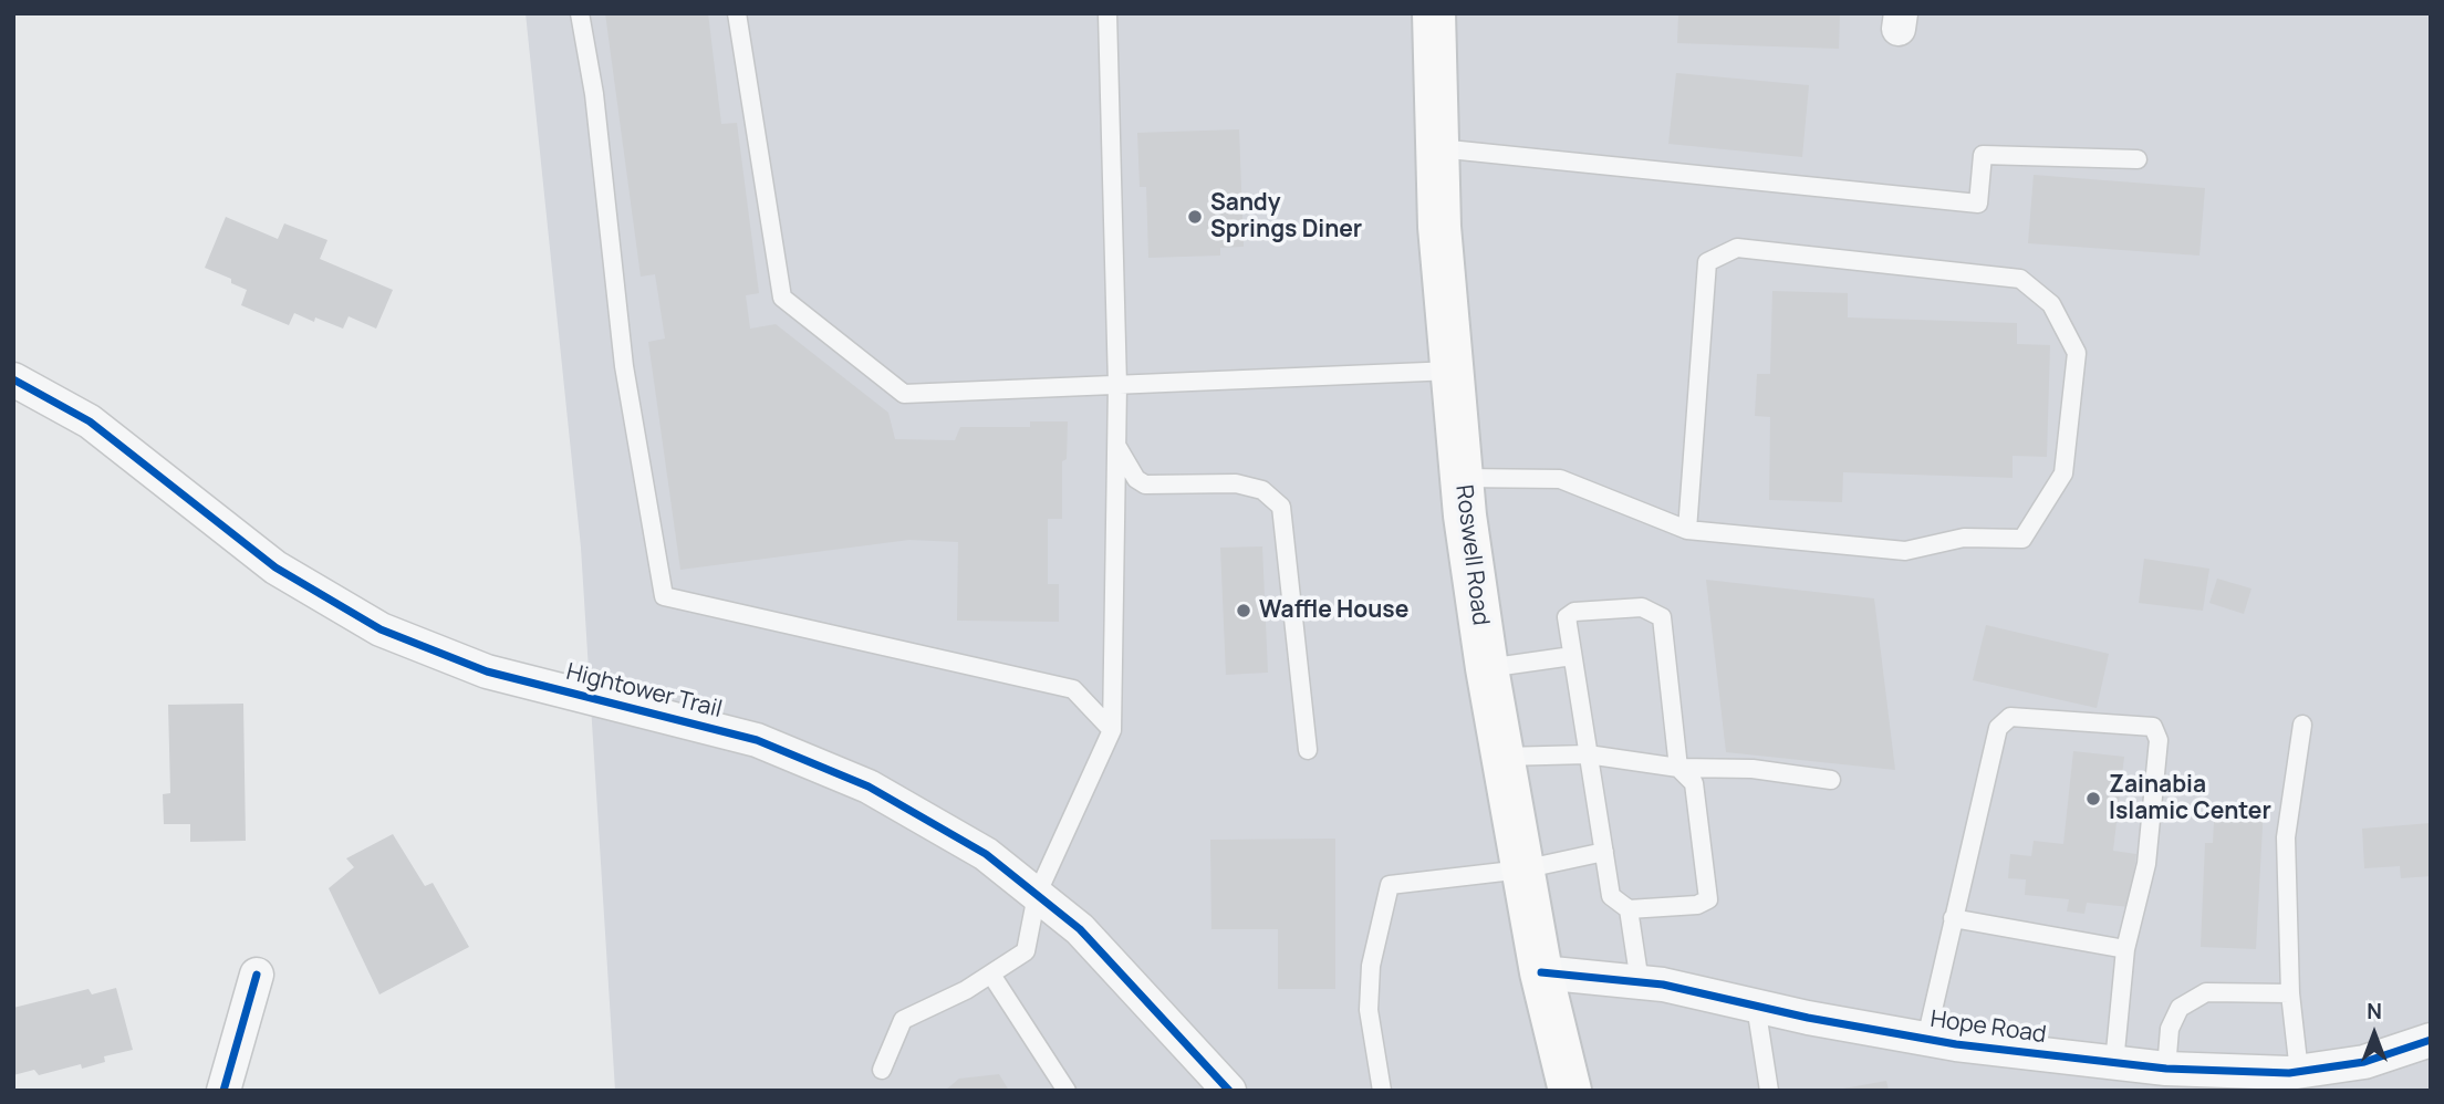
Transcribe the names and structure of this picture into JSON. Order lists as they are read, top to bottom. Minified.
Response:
{"streets":{"main road":["Roswell Road"],"street":["Hightower Trail","Hope Road"]},"crossings":[["Roswell Road","Hope Road"]],"places":["Sandy Springs Diner","Waffle House","Zainabia Islamic Center"],"north":"top"}
